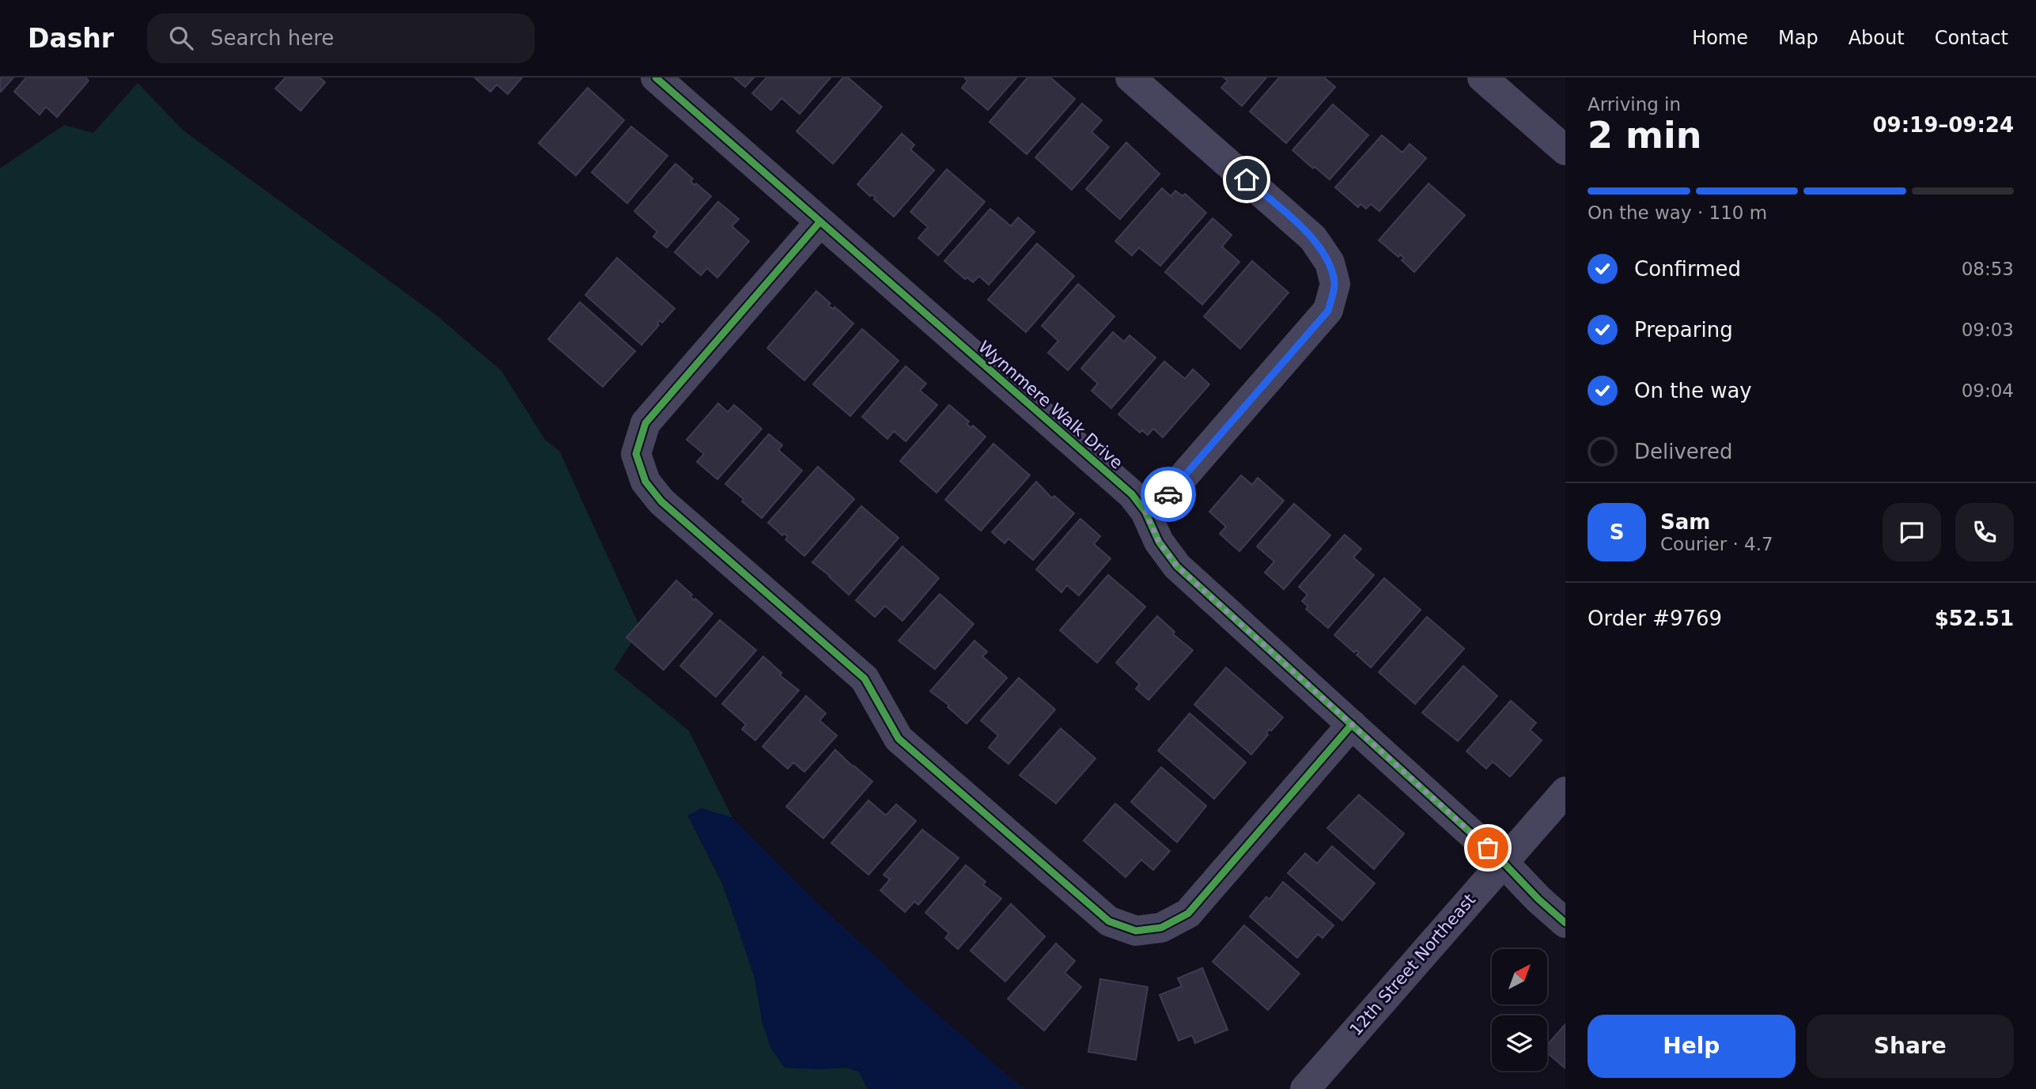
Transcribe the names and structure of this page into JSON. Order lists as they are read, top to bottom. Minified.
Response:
{"streets":{"street":["Wynnmere Walk Drive","12th Street Northeast"]},"crossings":[["Wynnmere Walk Drive","12th Street Northeast"]],"north":"top right","page":{"header":"Dashr","search":"Search here","nav":["Home","Map","About","Contact"],"heading":["2 min","Arriving in","09:19–09:24"],"panel":["Sam","Courier · 4.7","Order #9769","$52.51"],"bar":"On the way · 110 m","list":[["Confirmed","08:53"],["Preparing","09:03"],["On the way","09:04"],"Delivered"],"round":"S","buttons":["Help","Share"]}}
